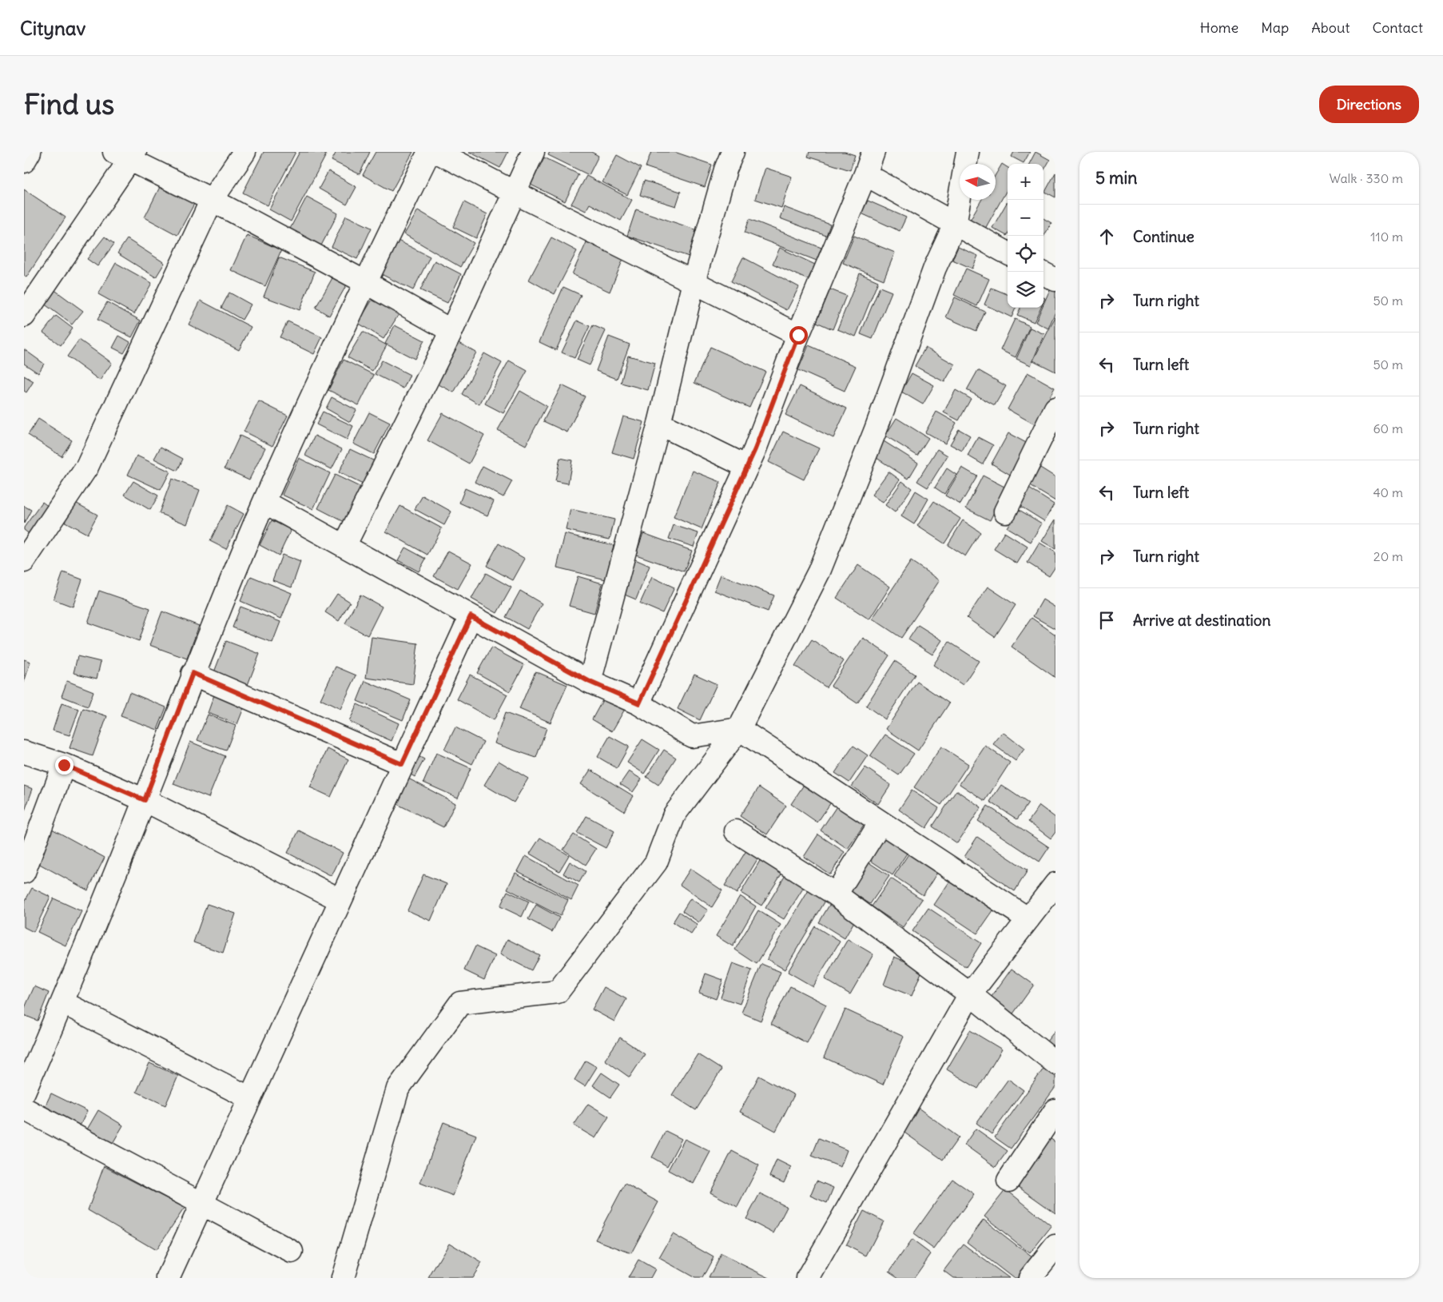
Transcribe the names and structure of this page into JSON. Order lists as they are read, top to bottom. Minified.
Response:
{"north":"left","page":{"header":"Citynav","nav":["Home","Map","About","Contact"],"buttons":"Directions","title":"Find us","heading":["5 min","Walk · 330 m"],"map_buttons":["+","−"],"list":[["Continue","110 m"],["Turn right","50 m"],["Turn left","50 m"],["Turn right","60 m"],["Turn left","40 m"],["Turn right","20 m"],"Arrive at destination"]}}
